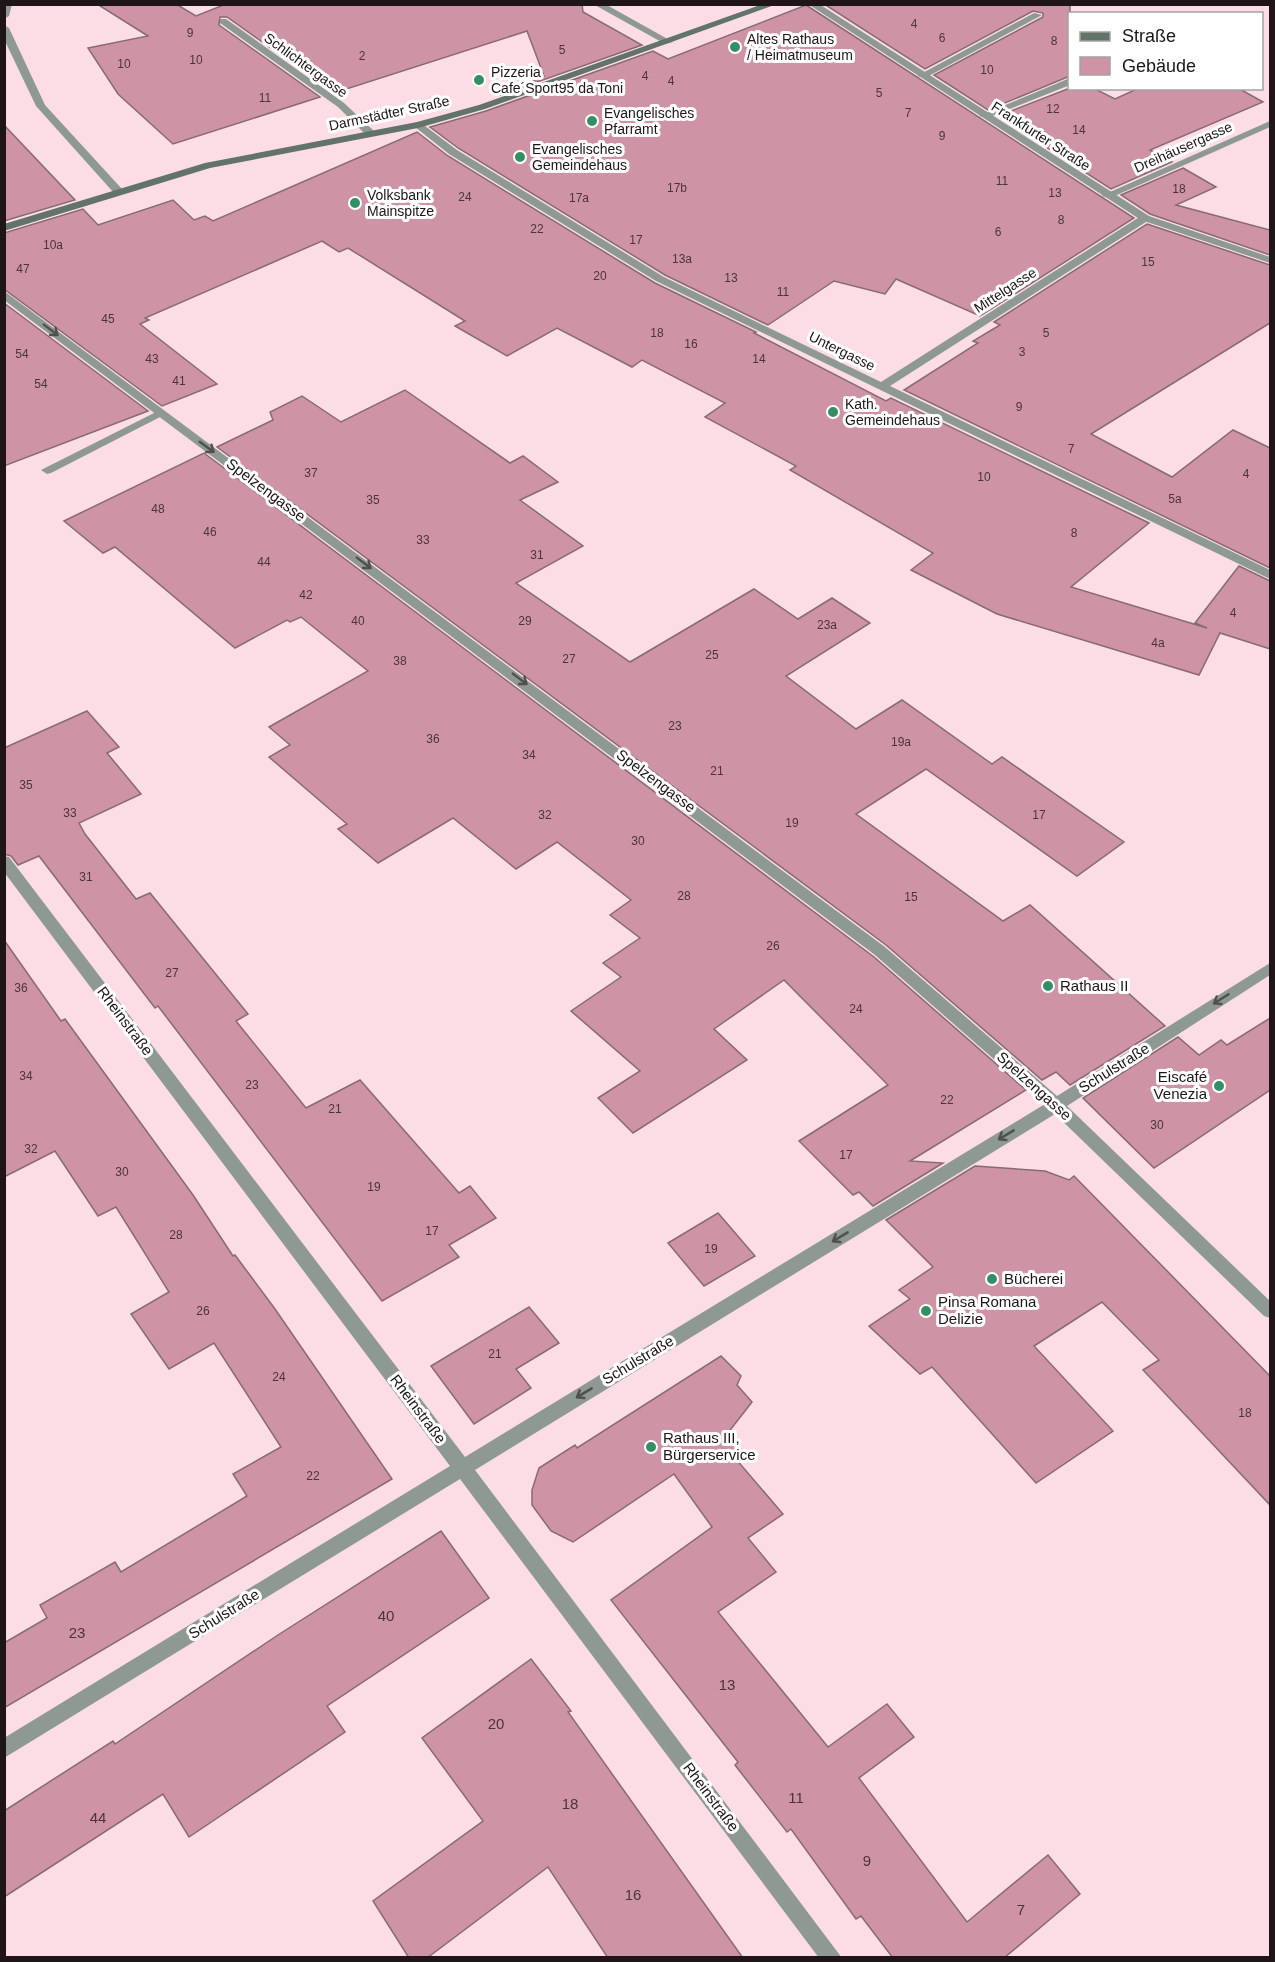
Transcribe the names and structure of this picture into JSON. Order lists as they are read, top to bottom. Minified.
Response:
{"streets":{"main road":["Darmstädter Straße"],"street":["Schlichtergasse","Frankfurter Straße","Dreihäusergasse","Mittelgasse","Untergasse","Spelzengasse","Rheinstraße","Schulstraße"]},"crossings":[["Schlichtergasse","Darmstädter Straße"],["Darmstädter Straße","Untergasse"],["Frankfurter Straße","Dreihäusergasse"],["Frankfurter Straße","Mittelgasse"],["Mittelgasse","Untergasse"],["Spelzengasse","Schulstraße"],["Rheinstraße","Schulstraße"]],"one_way":["Spelzengasse","Schulstraße"],"places":["Altes Rathaus / Heimatmuseum","Pizzeria Cafe´Sport95 da Toni","Evangelisches Pfarramt","Evangelisches Gemeindehaus","Volksbank Mainspitze","Kath. Gemeindehaus","Rathaus II","Eiscafé Venezia","Bücherei","Pinsa Romana Delizie","Rathaus III, Bürgerservice"],"house_numbers":["4","9","6","8","5","2","10","10","10","4","4","5","11","12","7","14","9","11","17b","18","13","24","17a","8","22","6","17","10a","13a","15","47","20","13","11","45","18","5","16","3","54","43","14","41","54","9","7","37","4","10","5a","35","48","46","8","33","31","44","42","4","40","29","23a","4a","25","27","38","23","36","19a","34","21","35","33","32","17","19","30","31","28","15","26","27","36","24","34","23","22","21","30","32","17","30","19","17","28","19","26","21","24","18","22","40","23","13","20","11","18","44","9","16","7"],"legend":["Straße","Gebäude"]}
